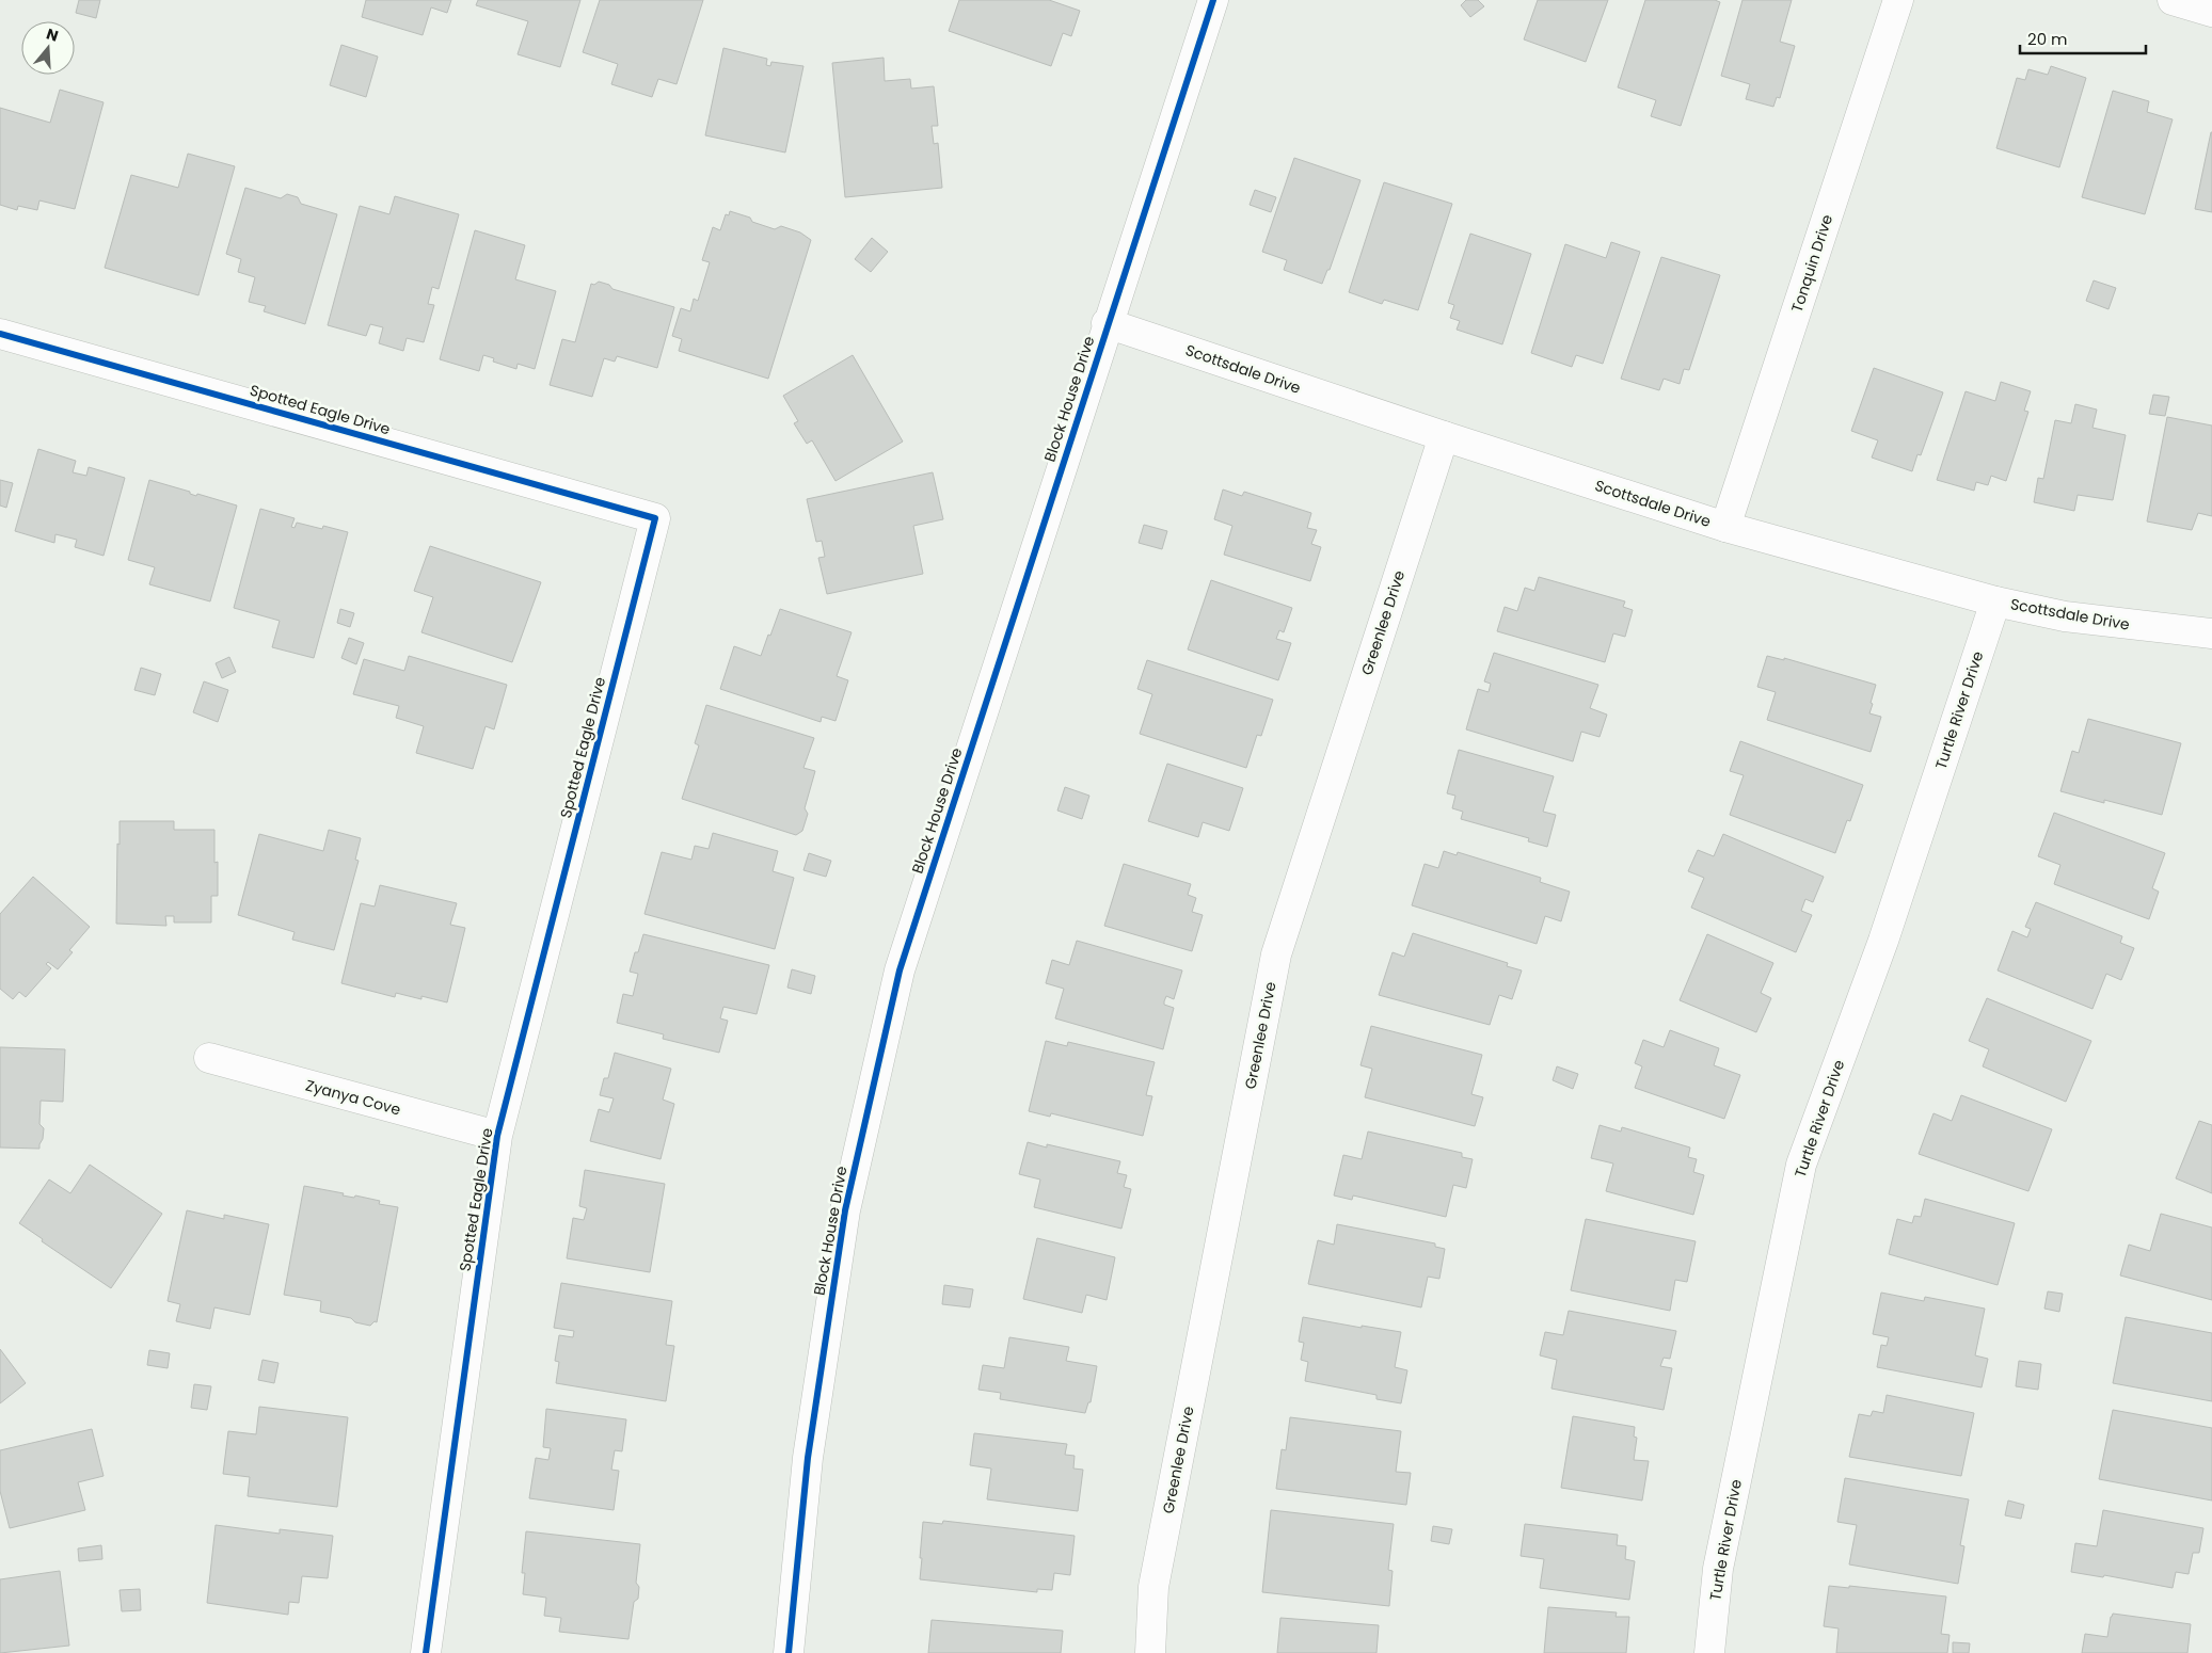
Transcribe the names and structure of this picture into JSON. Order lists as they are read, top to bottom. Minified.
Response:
{"streets":{"street":["Tonquin Drive","Scottsdale Drive","Block House Drive","Spotted Eagle Drive","Greenlee Drive","Turtle River Drive","Zyanya Cove"]},"crossings":[["Tonquin Drive","Scottsdale Drive"],["Scottsdale Drive","Block House Drive"],["Scottsdale Drive","Greenlee Drive"],["Scottsdale Drive","Turtle River Drive"],["Spotted Eagle Drive","Zyanya Cove"]],"scale_bar":"20 m","north":"top"}
